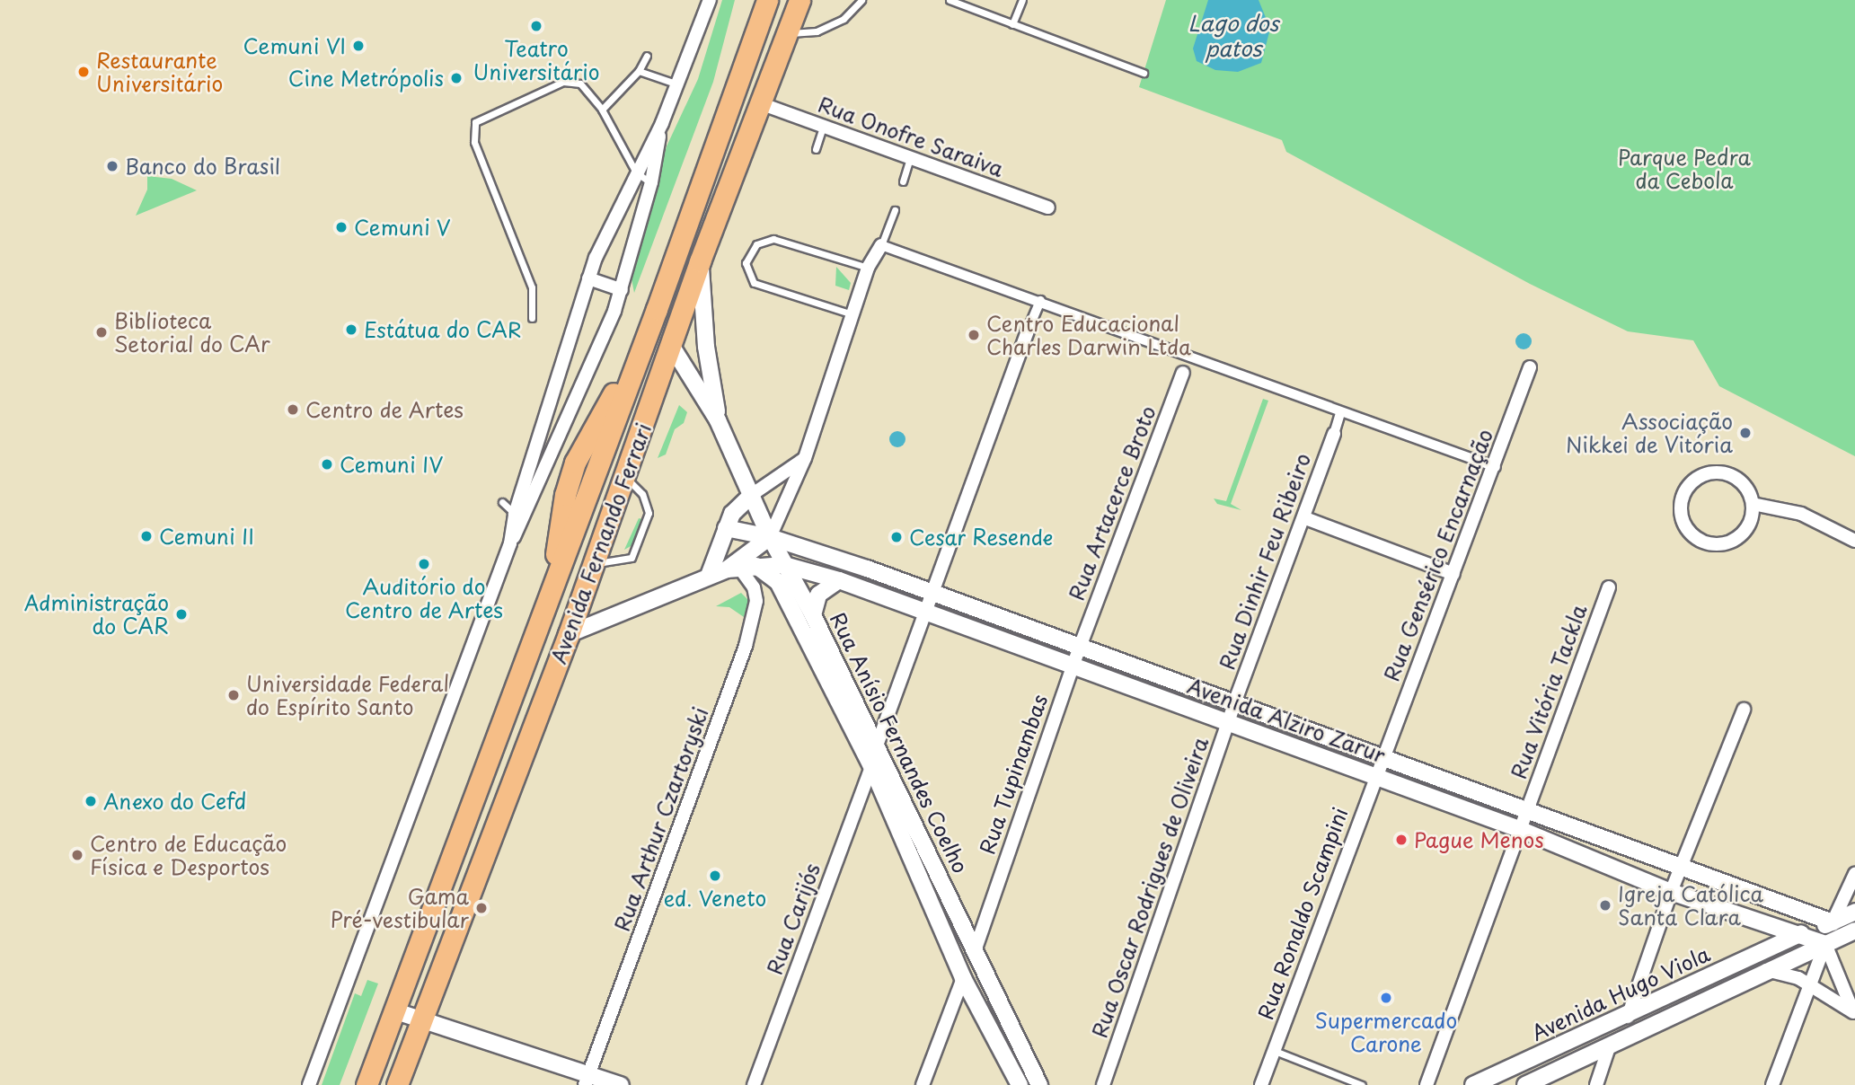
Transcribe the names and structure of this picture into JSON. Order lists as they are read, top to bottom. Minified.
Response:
{"streets":{"main road":["Avenida Fernando Ferrari"],"street":["Rua Onofre Saraiva","Rua Artacerce Broto","Rua Gensérico Encarnação","Rua Dinhir Feu Ribeiro","Rua Vitória Tackla","Avenida Alziro Zarur","Rua Anísio Fernandes Coelho","Rua Tupinambas","Rua Arthur Czartoryski","Rua Oscar Rodrigues de Oliveira","Rua Ronaldo Scampini","Rua Carijós","Avenida Hugo Viola"]},"crossings":[["Rua Onofre Saraiva","Avenida Fernando Ferrari"],["Rua Artacerce Broto","Avenida Alziro Zarur"],["Rua Artacerce Broto","Rua Tupinambas"],["Avenida Fernando Ferrari","Rua Anísio Fernandes Coelho"],["Rua Gensérico Encarnação","Avenida Alziro Zarur"],["Rua Gensérico Encarnação","Rua Ronaldo Scampini"],["Rua Dinhir Feu Ribeiro","Avenida Alziro Zarur"],["Rua Dinhir Feu Ribeiro","Rua Oscar Rodrigues de Oliveira"],["Rua Vitória Tackla","Avenida Alziro Zarur"],["Avenida Alziro Zarur","Rua Anísio Fernandes Coelho"],["Avenida Alziro Zarur","Rua Tupinambas"],["Avenida Alziro Zarur","Rua Arthur Czartoryski"],["Avenida Alziro Zarur","Rua Oscar Rodrigues de Oliveira"],["Avenida Alziro Zarur","Rua Ronaldo Scampini"],["Avenida Alziro Zarur","Avenida Hugo Viola"],["Rua Anísio Fernandes Coelho","Rua Tupinambas"],["Rua Anísio Fernandes Coelho","Rua Arthur Czartoryski"],["Rua Anísio Fernandes Coelho","Rua Carijós"]],"water":["Lago dos patos"],"parks":["Parque Pedra da Cebola"],"places":["Teatro Universitário","Cemuni VI","Restaurante Universitário","Cine Metrópolis","Banco do Brasil","Cemuni V","Estátua do CAR","Biblioteca Setorial do CAr","Centro Educacional Charles Darwin Ltda","Centro de Artes","Associação Nikkei de Vitória","Cemuni IV","Cemuni II","Cesar Resende","Auditório do Centro de Artes","Administração do CAR","Universidade Federal do Espírito Santo","Anexo do Cefd","Pague Menos","Centro de Educação Física e Desportos","ed. Veneto","Igreja Católica Santa Clara","Gama Pré-vestibular","Supermercado Carone"]}
